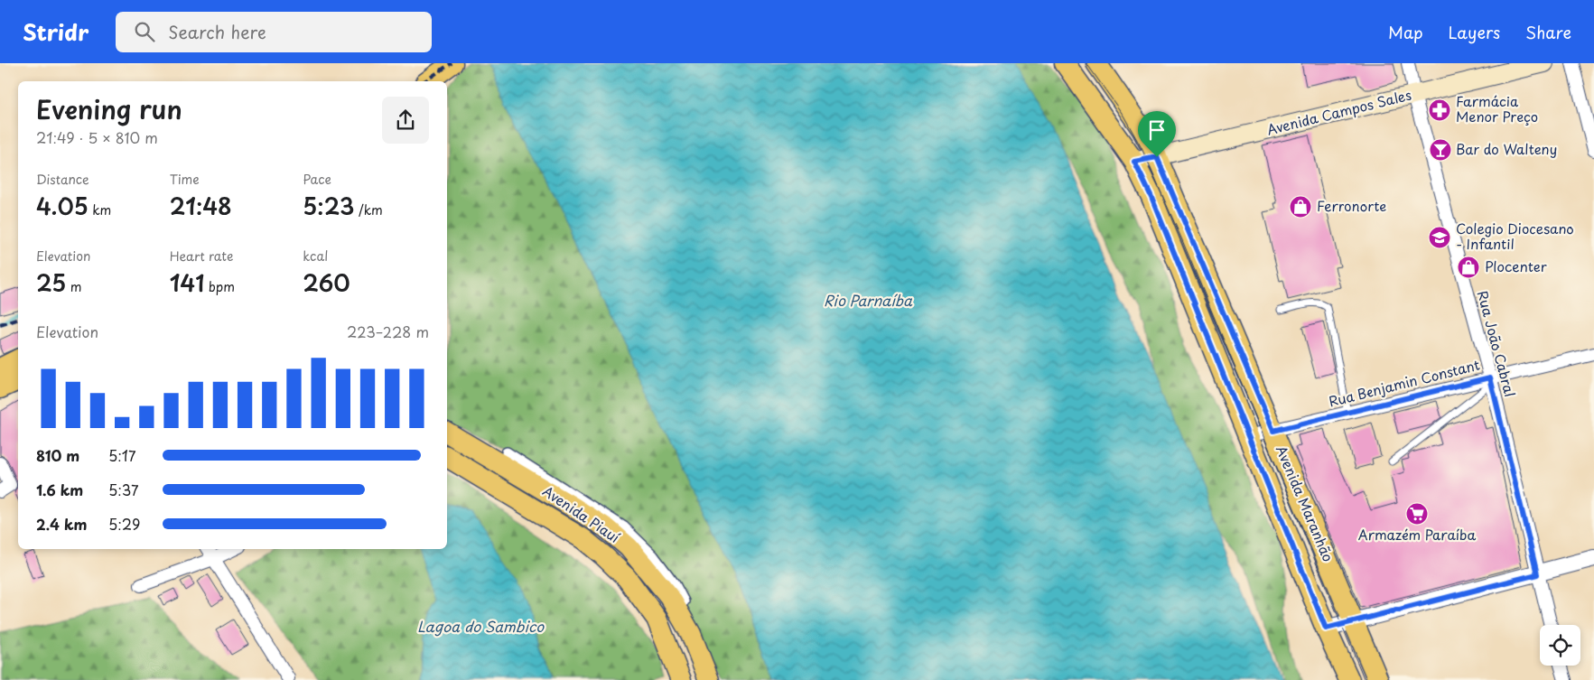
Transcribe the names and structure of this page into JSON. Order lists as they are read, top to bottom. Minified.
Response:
{"streets":{"main road":["Avenida Campos Sales","Avenida Maranhão","Avenida Piauí"],"street":["Rua João Cabral","Rua Benjamin Constant"]},"crossings":[["Avenida Campos Sales","Rua João Cabral"],["Avenida Campos Sales","Avenida Maranhão"],["Rua João Cabral","Rua Benjamin Constant"],["Rua Benjamin Constant","Avenida Maranhão"]],"water":["Rio Parnaíba","Lagoa do Sambico"],"places":{"pharmacy":["Farmácia Menor Preço"],"bar":["Bar do Walteny"],"shop":["Ferronorte","Plocenter"],"school or university":["Colegio Diocesano - Infantil"],"supermarket":["Armazém Paraíba"]},"page":{"header":"Stridr","search":"Search here","nav":["Map","Layers","Share"],"heading":["Evening run","21:49 · 5 × 810 m"],"stats":[["Distance","4.05 km"],["Time","21:48"],["Pace","5:23 /km"],["Elevation","25 m"],["Heart rate","141 bpm"],["kcal","260"]],"chart":["Elevation","223–228 m"],"list":[{"name":"810 m","note":"5:17"},{"name":"1.6 km","note":"5:37"},{"name":"2.4 km","note":"5:29"}]}}
